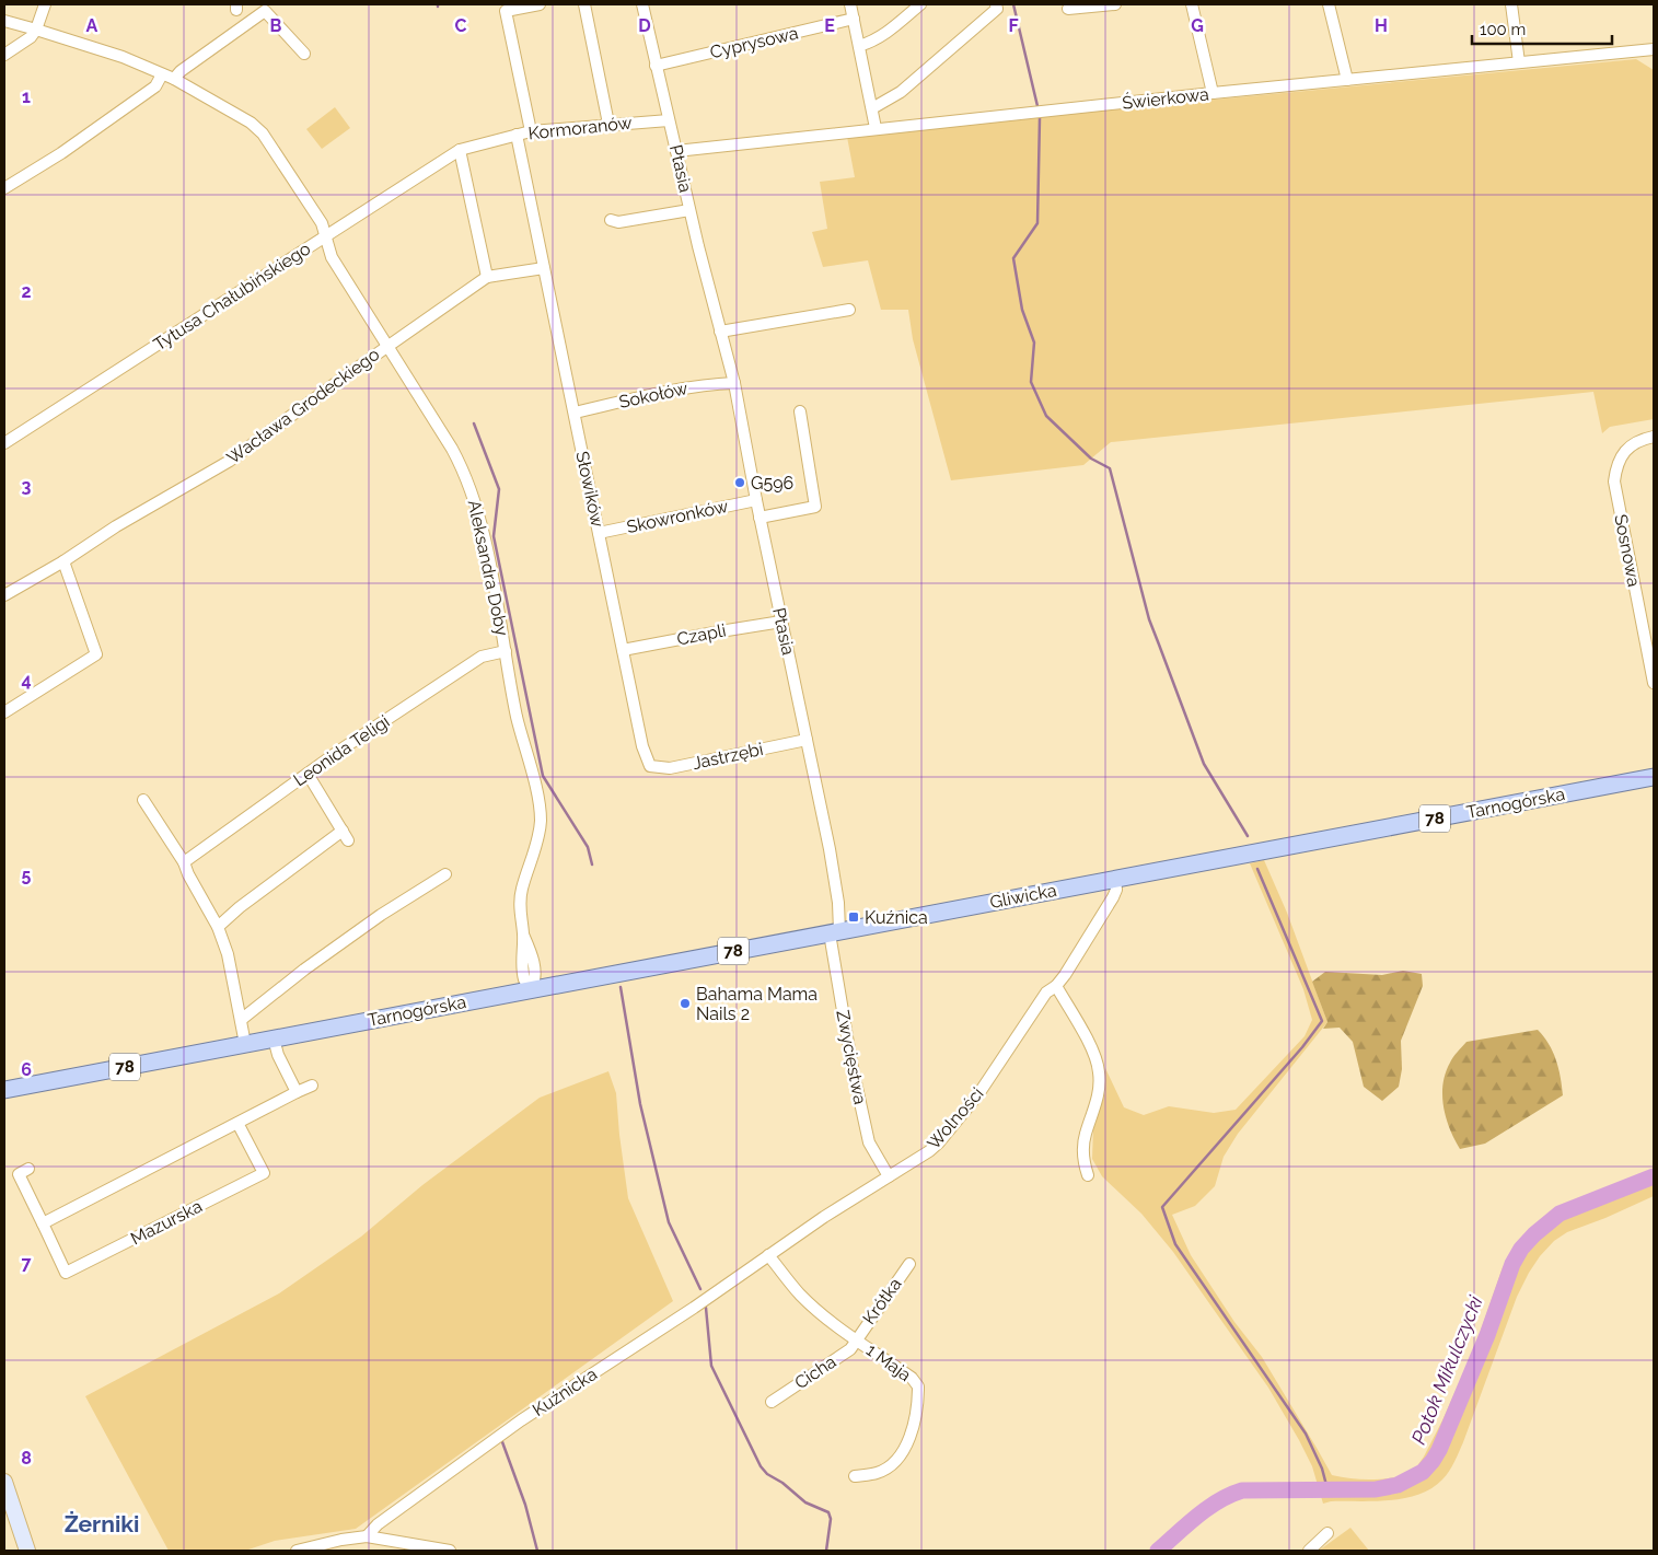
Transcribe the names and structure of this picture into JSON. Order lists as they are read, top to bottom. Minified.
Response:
{"streets":{"main road":["Tarnogórska","78","Gliwicka"],"street":["Cyprysowa","Świerkowa","Kormoranów","Ptasia","Tytusa Chałubińskiego","Sokołów","Wacława Grodeckiego","Słowików","Skowronków","Sosnowa","Aleksandra Doby","Czapli","Leonida Teligi","Jastrzębi","Zwycięstwa","Wolności","Mazurska","Krótka","1 Maja","Cicha","Kuźnicka"]},"crossings":[["Cyprysowa","Ptasia"],["Świerkowa","Ptasia"],["Kormoranów","Ptasia"],["Kormoranów","Tytusa Chałubińskiego"],["Kormoranów","Słowików"],["Ptasia","Sokołów"],["Ptasia","Skowronków"],["Ptasia","Czapli"],["Ptasia","Jastrzębi"],["Ptasia","Tarnogórska"],["Ptasia","Gliwicka"],["Ptasia","Zwycięstwa"],["Tytusa Chałubińskiego","Aleksandra Doby"],["Sokołów","Słowików"],["Wacława Grodeckiego","Aleksandra Doby"],["Słowików","Skowronków"],["Słowików","Czapli"],["Słowików","Jastrzębi"],["Aleksandra Doby","Leonida Teligi"],["Aleksandra Doby","Tarnogórska"],["Tarnogórska","Gliwicka"],["Tarnogórska","Zwycięstwa"],["Gliwicka","Zwycięstwa"],["Gliwicka","Wolności"],["Zwycięstwa","Wolności"],["Wolności","1 Maja"],["Wolności","Kuźnicka"],["Krótka","1 Maja"],["Krótka","Cicha"],["1 Maja","Cicha"],["1 Maja","Kuźnicka"]],"districts":["Żerniki"],"water":["Potok Mikulczycki"],"places":{"other":["G596","Bahama Mama Nails 2"],"transit":["Kuźnica"]},"scale_bar":"100 m","grid":{"columns":["A","B","C","D","E","F","G","H"],"rows":["1","2","3","4","5","6","7","8"]}}
